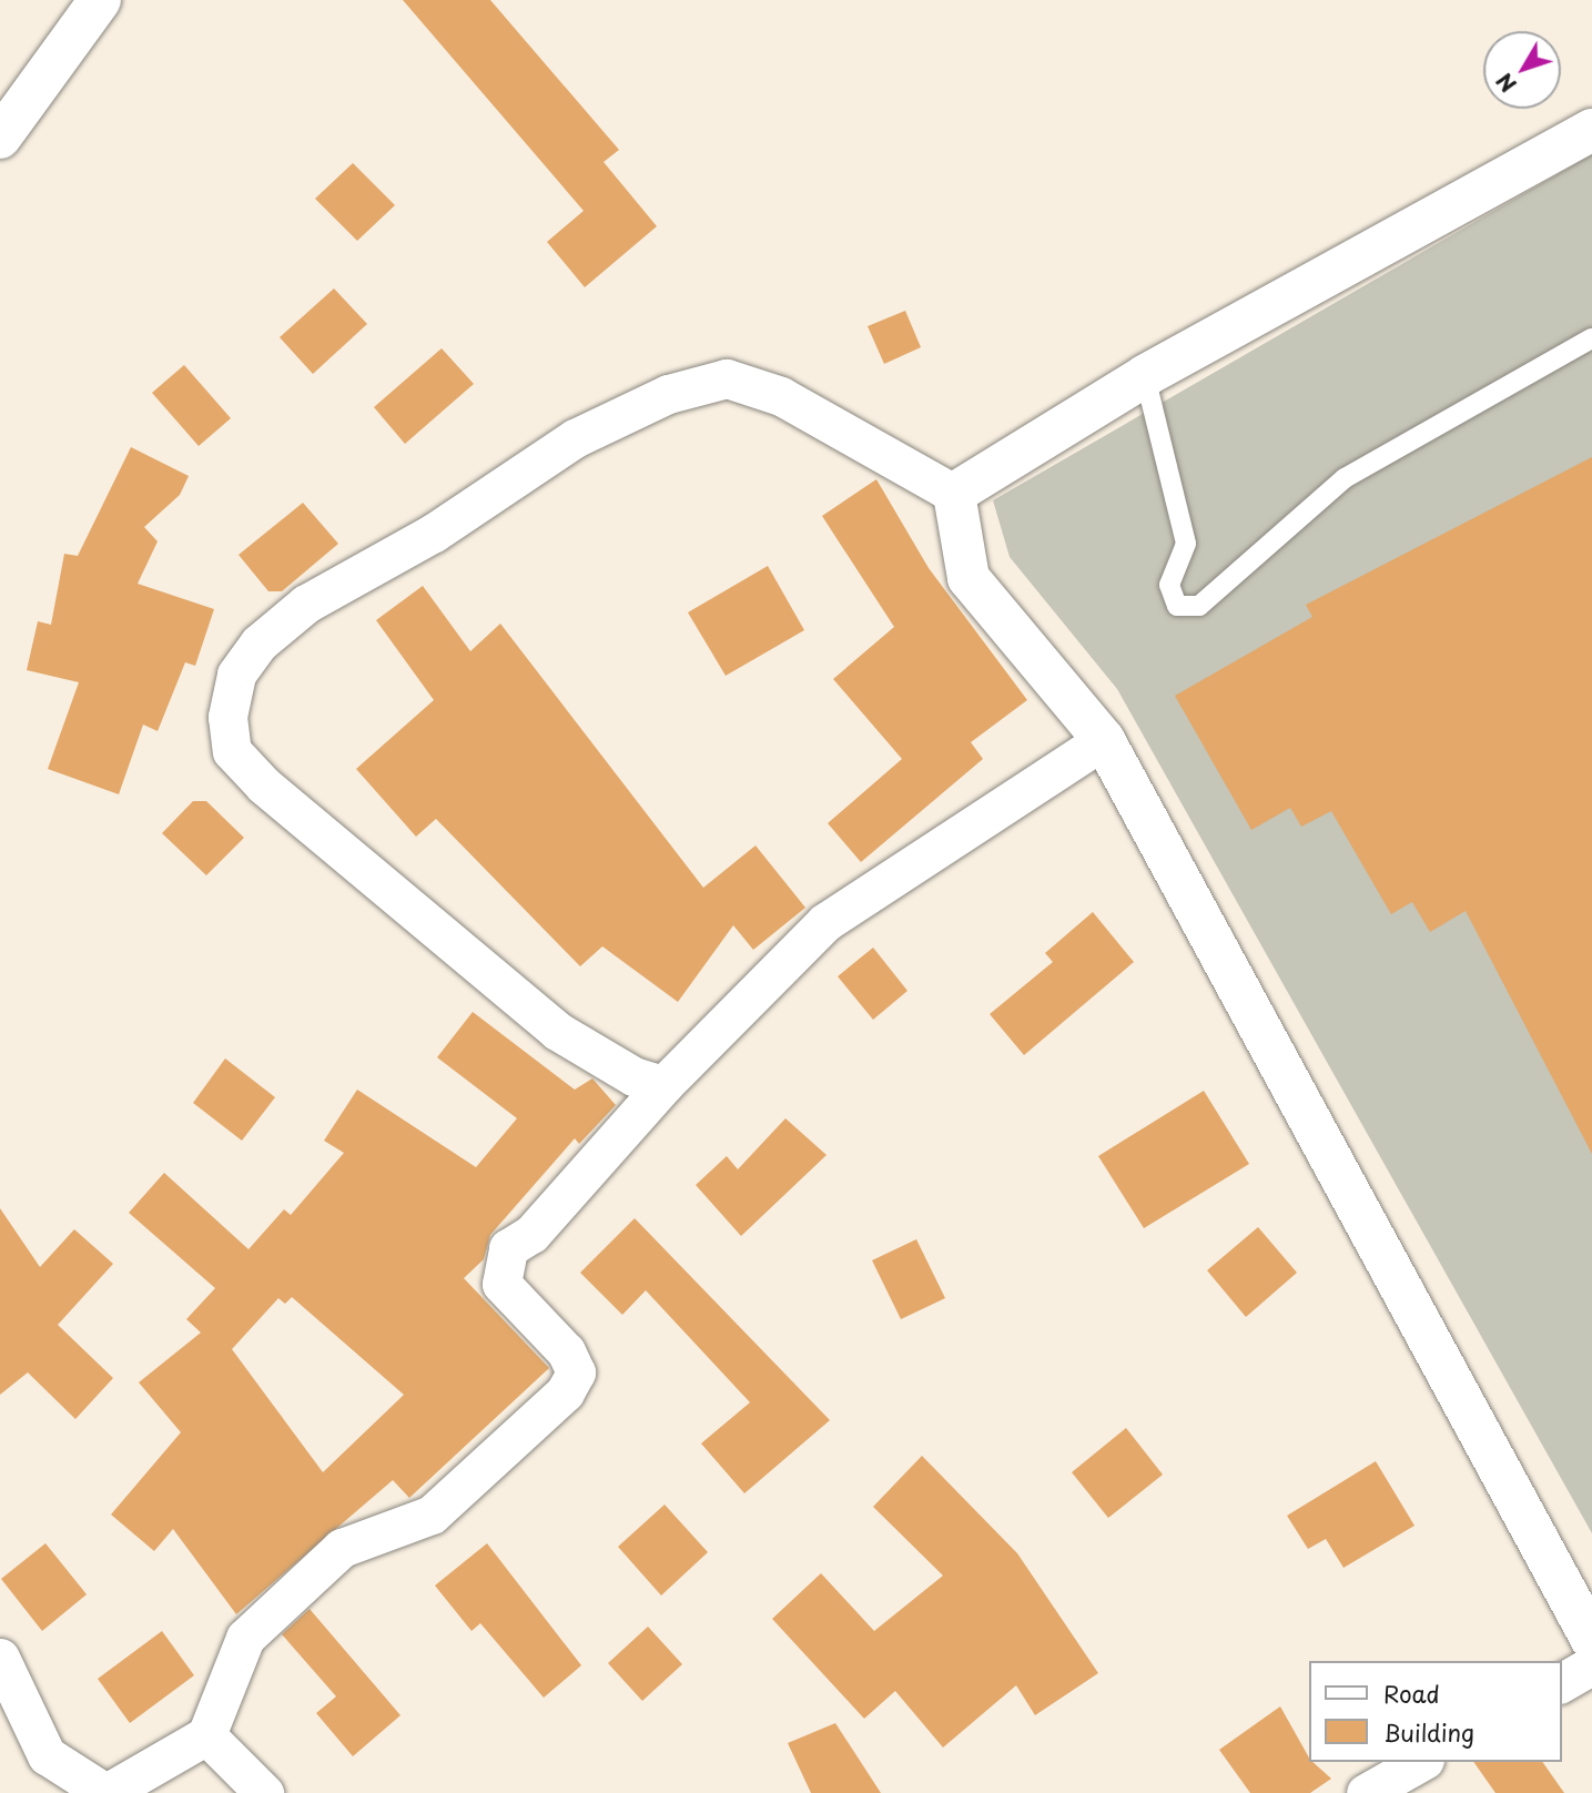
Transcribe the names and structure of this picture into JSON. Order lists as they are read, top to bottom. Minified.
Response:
{"legend":["Road","Building"],"north":"bottom left"}
